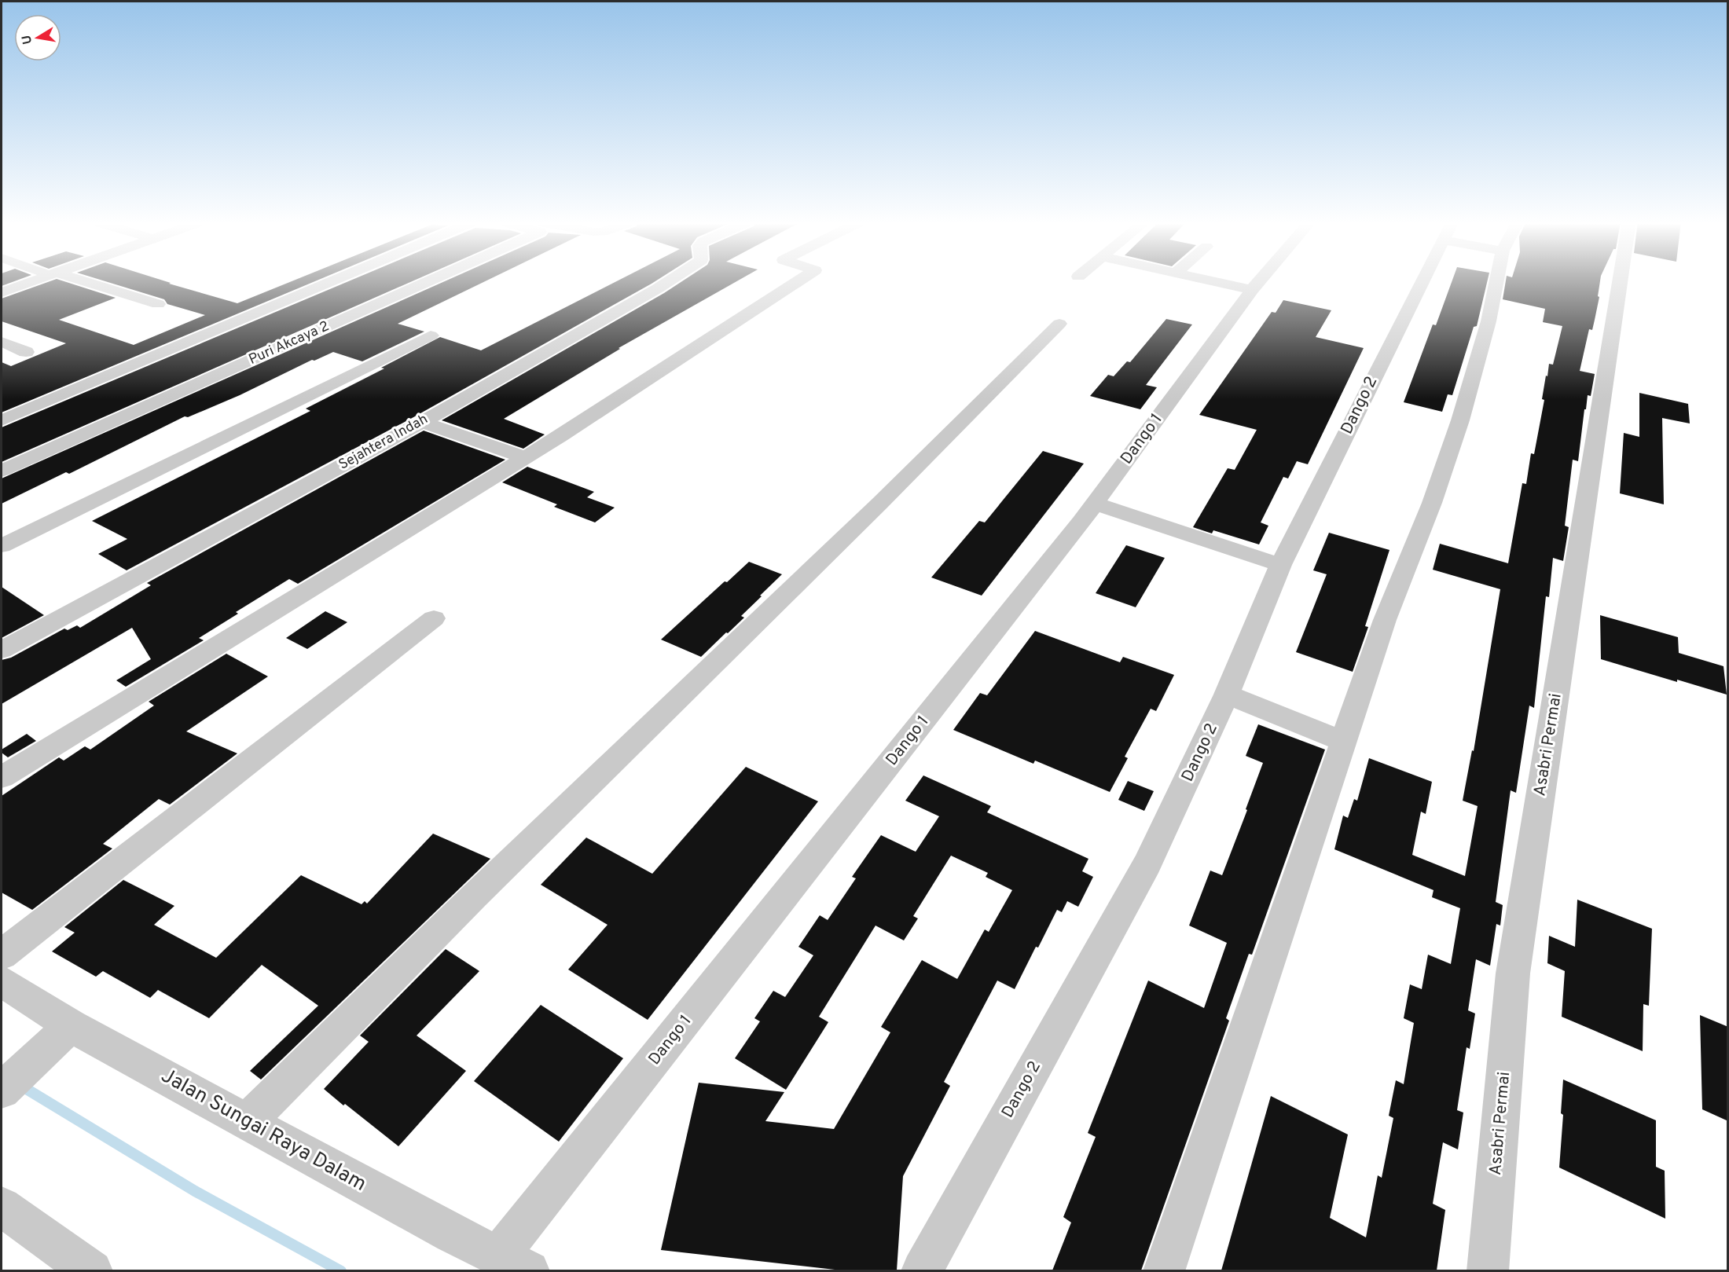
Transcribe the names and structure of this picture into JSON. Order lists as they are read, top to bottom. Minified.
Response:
{"streets":{"street":["Puri Akcaya 2","Dango 2","Dango 1","Sejahtera Indah","Asabri Permai","Jalan Sungai Raya Dalam"]},"crossings":[["Dango 1","Jalan Sungai Raya Dalam"]],"north":"left"}
